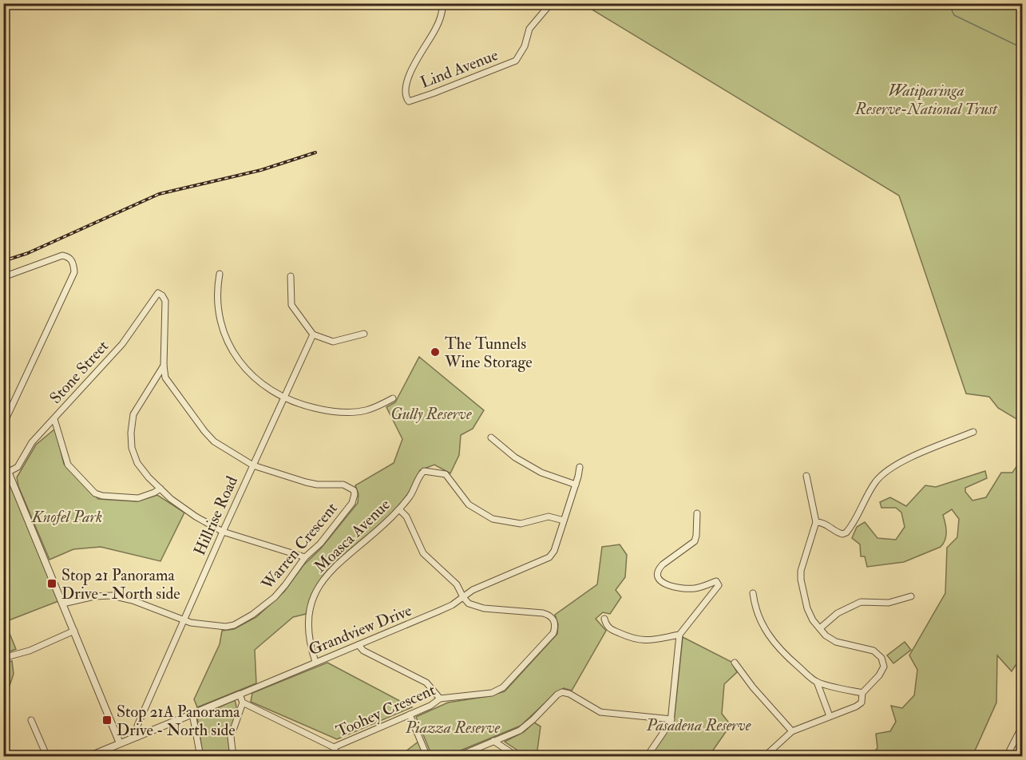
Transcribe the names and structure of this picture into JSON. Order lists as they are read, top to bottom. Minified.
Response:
{"streets":{"street":["Lind Avenue","Stone Street","Hillrise Road","Moasca Avenue","Warren Crescent","Grandview Drive","Toohey Crescent"]},"crossings":[["Hillrise Road","Warren Crescent"],["Hillrise Road","Grandview Drive"],["Moasca Avenue","Grandview Drive"],["Grandview Drive","Toohey Crescent"]],"parks":["Watiparinga Reserve-National Trust","Gully Reserve","Knofel Park","Pasadena Reserve","Piazza Reserve"],"places":{"other":["The Tunnels Wine Storage"],"transit":["Stop 21 Panorama Drive - North side","Stop 21A Panorama Drive - North side"]}}
